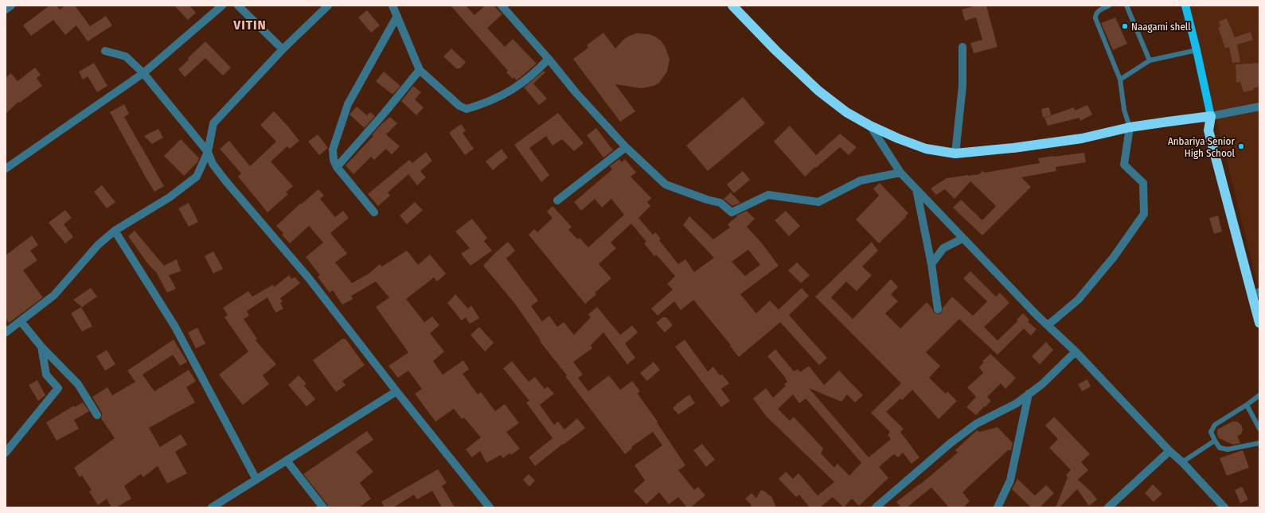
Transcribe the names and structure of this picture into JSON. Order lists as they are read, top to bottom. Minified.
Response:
{"districts":["VITIN"],"places":["Naagami shell","Anbariya Senior High School"]}
